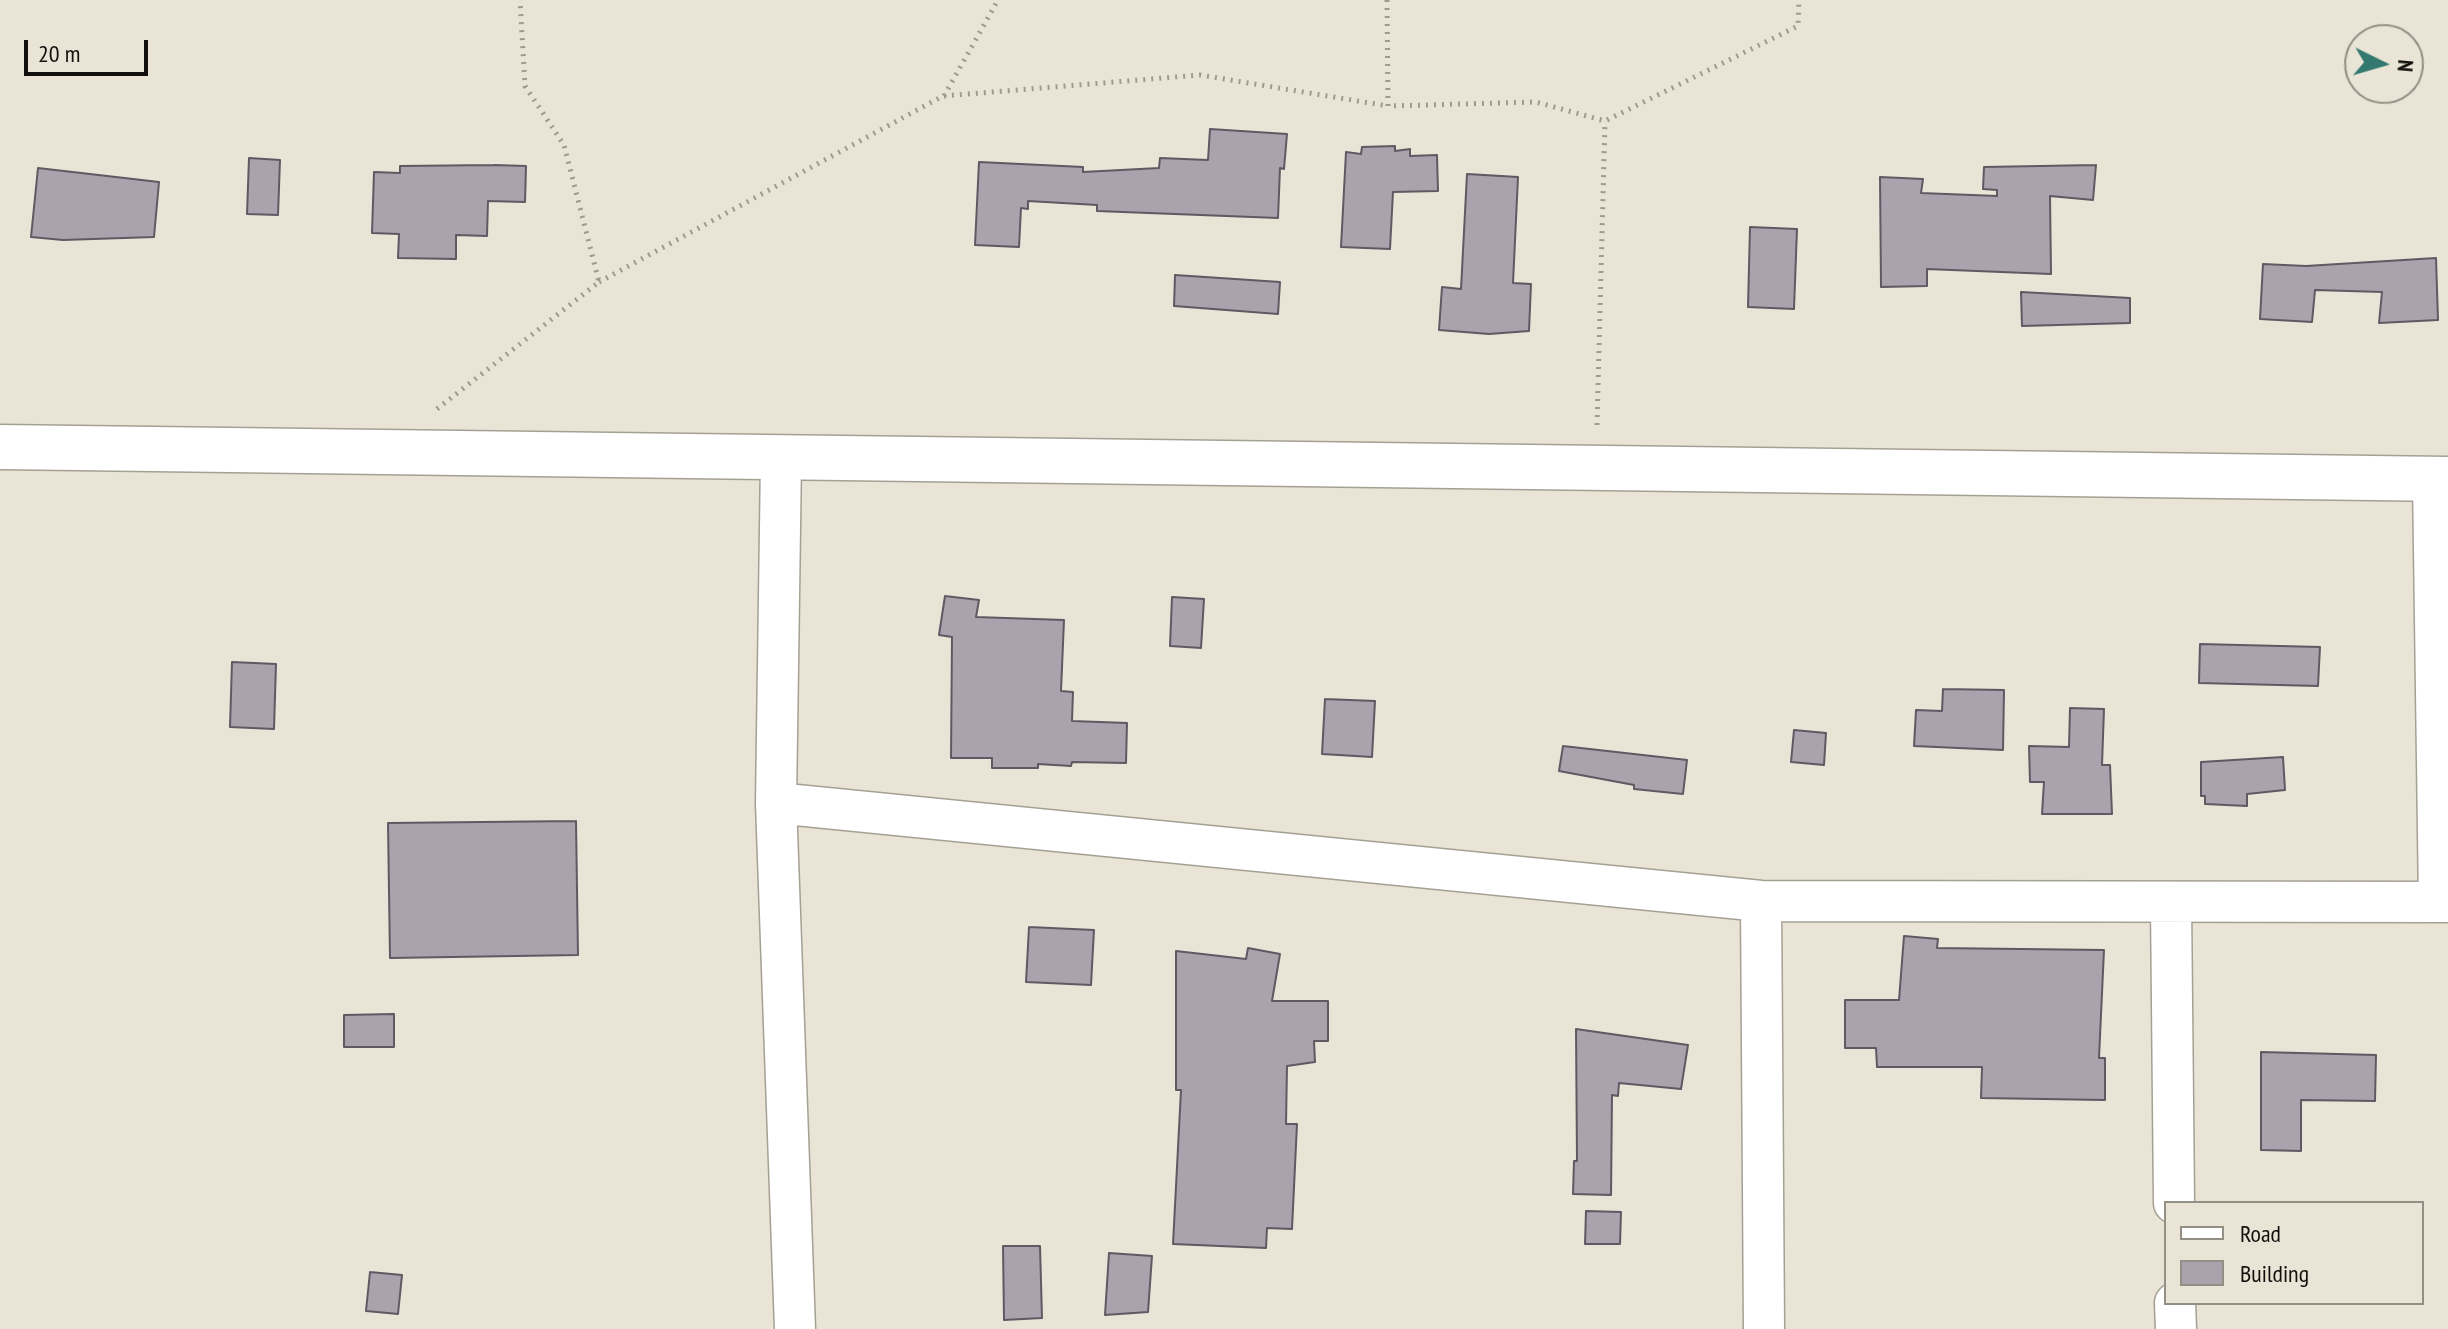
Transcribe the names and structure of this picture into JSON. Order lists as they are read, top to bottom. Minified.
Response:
{"legend":["Road","Building"],"scale_bar":"20 m","north":"right"}
